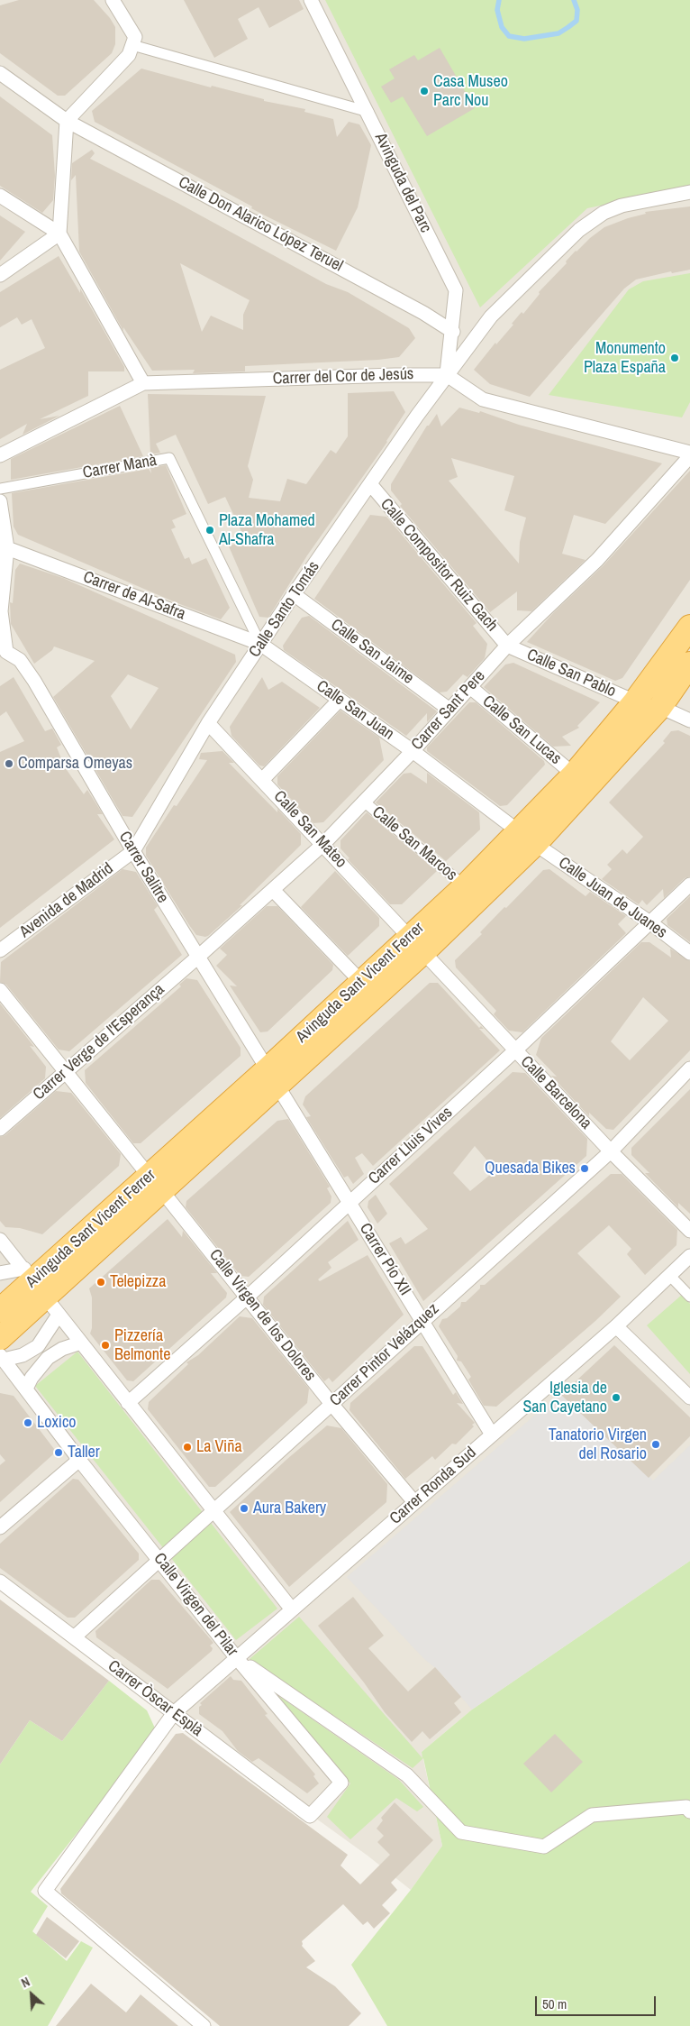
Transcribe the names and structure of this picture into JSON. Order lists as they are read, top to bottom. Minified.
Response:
{"streets":{"highway":["Avinguda Sant Vicent Ferrer"],"street":["Avinguda del Parc","Calle Don Alarico López Teruel","Carrer del Cor de Jesús","Carrer Manà","Calle Compositor Ruiz Gach","Carrer de Al-Safra","Calle Santo Tomás","Calle San Jaime","Calle San Pablo","Calle San Juan","Carrer Sant Pere","Calle San Lucas","Calle San Mateo","Calle San Marcos","Carrer Salitre","Calle Juan de Juanes","Avenida de Madrid","Carrer Verge de l'Esperança","Calle Barcelona","Carrer Lluis Vives","Carrer Pío XII","Calle Virgen de los Dolores","Carrer Pintor Velázquez","Carrer Ronda Sud","Calle Virgen del Pilar","Carrer Òscar Esplà"]},"crossings":[["Avinguda del Parc","Calle Don Alarico López Teruel"],["Avinguda del Parc","Carrer del Cor de Jesús"],["Avinguda del Parc","Calle Santo Tomás"],["Carrer del Cor de Jesús","Calle Santo Tomás"],["Carrer Manà","Carrer de Al-Safra"],["Carrer Manà","Calle Santo Tomás"],["Carrer Manà","Calle San Juan"],["Calle Compositor Ruiz Gach","Calle Santo Tomás"],["Calle Compositor Ruiz Gach","Calle San Pablo"],["Calle Compositor Ruiz Gach","Carrer Sant Pere"],["Carrer de Al-Safra","Calle Santo Tomás"],["Carrer de Al-Safra","Calle San Juan"],["Calle Santo Tomás","Calle San Jaime"],["Calle Santo Tomás","Calle San Juan"],["Calle Santo Tomás","Calle San Mateo"],["Calle Santo Tomás","Carrer Salitre"],["Calle Santo Tomás","Avenida de Madrid"],["Calle San Jaime","Carrer Sant Pere"],["Calle San Pablo","Carrer Sant Pere"],["Calle San Pablo","Avinguda Sant Vicent Ferrer"],["Calle San Juan","Carrer Sant Pere"],["Calle San Juan","Calle Juan de Juanes"],["Calle San Juan","Avinguda Sant Vicent Ferrer"],["Carrer Sant Pere","Calle San Lucas"],["Carrer Sant Pere","Calle San Mateo"],["Carrer Sant Pere","Calle San Marcos"],["Carrer Sant Pere","Carrer Salitre"],["Carrer Sant Pere","Carrer Verge de l'Esperança"],["Calle San Lucas","Avinguda Sant Vicent Ferrer"],["Calle San Mateo","Avinguda Sant Vicent Ferrer"],["Calle San Mateo","Calle Barcelona"],["Calle San Marcos","Avinguda Sant Vicent Ferrer"],["Carrer Salitre","Avenida de Madrid"],["Carrer Salitre","Avinguda Sant Vicent Ferrer"],["Carrer Salitre","Carrer Verge de l'Esperança"],["Carrer Salitre","Carrer Pío XII"],["Calle Juan de Juanes","Avinguda Sant Vicent Ferrer"],["Calle Juan de Juanes","Carrer Lluis Vives"],["Avinguda Sant Vicent Ferrer","Calle Barcelona"],["Avinguda Sant Vicent Ferrer","Carrer Pío XII"],["Avinguda Sant Vicent Ferrer","Calle Virgen de los Dolores"],["Avinguda Sant Vicent Ferrer","Calle Virgen del Pilar"],["Carrer Verge de l'Esperança","Calle Virgen de los Dolores"],["Calle Barcelona","Carrer Lluis Vives"],["Calle Barcelona","Carrer Pintor Velázquez"],["Carrer Lluis Vives","Carrer Pío XII"],["Carrer Lluis Vives","Calle Virgen de los Dolores"],["Carrer Pío XII","Carrer Pintor Velázquez"],["Carrer Pío XII","Carrer Ronda Sud"],["Calle Virgen de los Dolores","Carrer Pintor Velázquez"],["Calle Virgen de los Dolores","Carrer Ronda Sud"],["Carrer Pintor Velázquez","Calle Virgen del Pilar"],["Carrer Pintor Velázquez","Carrer Òscar Esplà"],["Carrer Ronda Sud","Calle Virgen del Pilar"],["Carrer Ronda Sud","Carrer Òscar Esplà"],["Calle Virgen del Pilar","Carrer Òscar Esplà"]],"places":["Casa Museo Parc Nou","Monumento Plaza España","Plaza Mohamed Al-Shafra","Comparsa Omeyas","Quesada Bikes","Telepizza","Pizzería Belmonte","Iglesia de San Cayetano","Loxico","Tanatorio Virgen del Rosario","La Viña","Taller","Aura Bakery"],"scale_bar":"50 m","north":"top left"}
